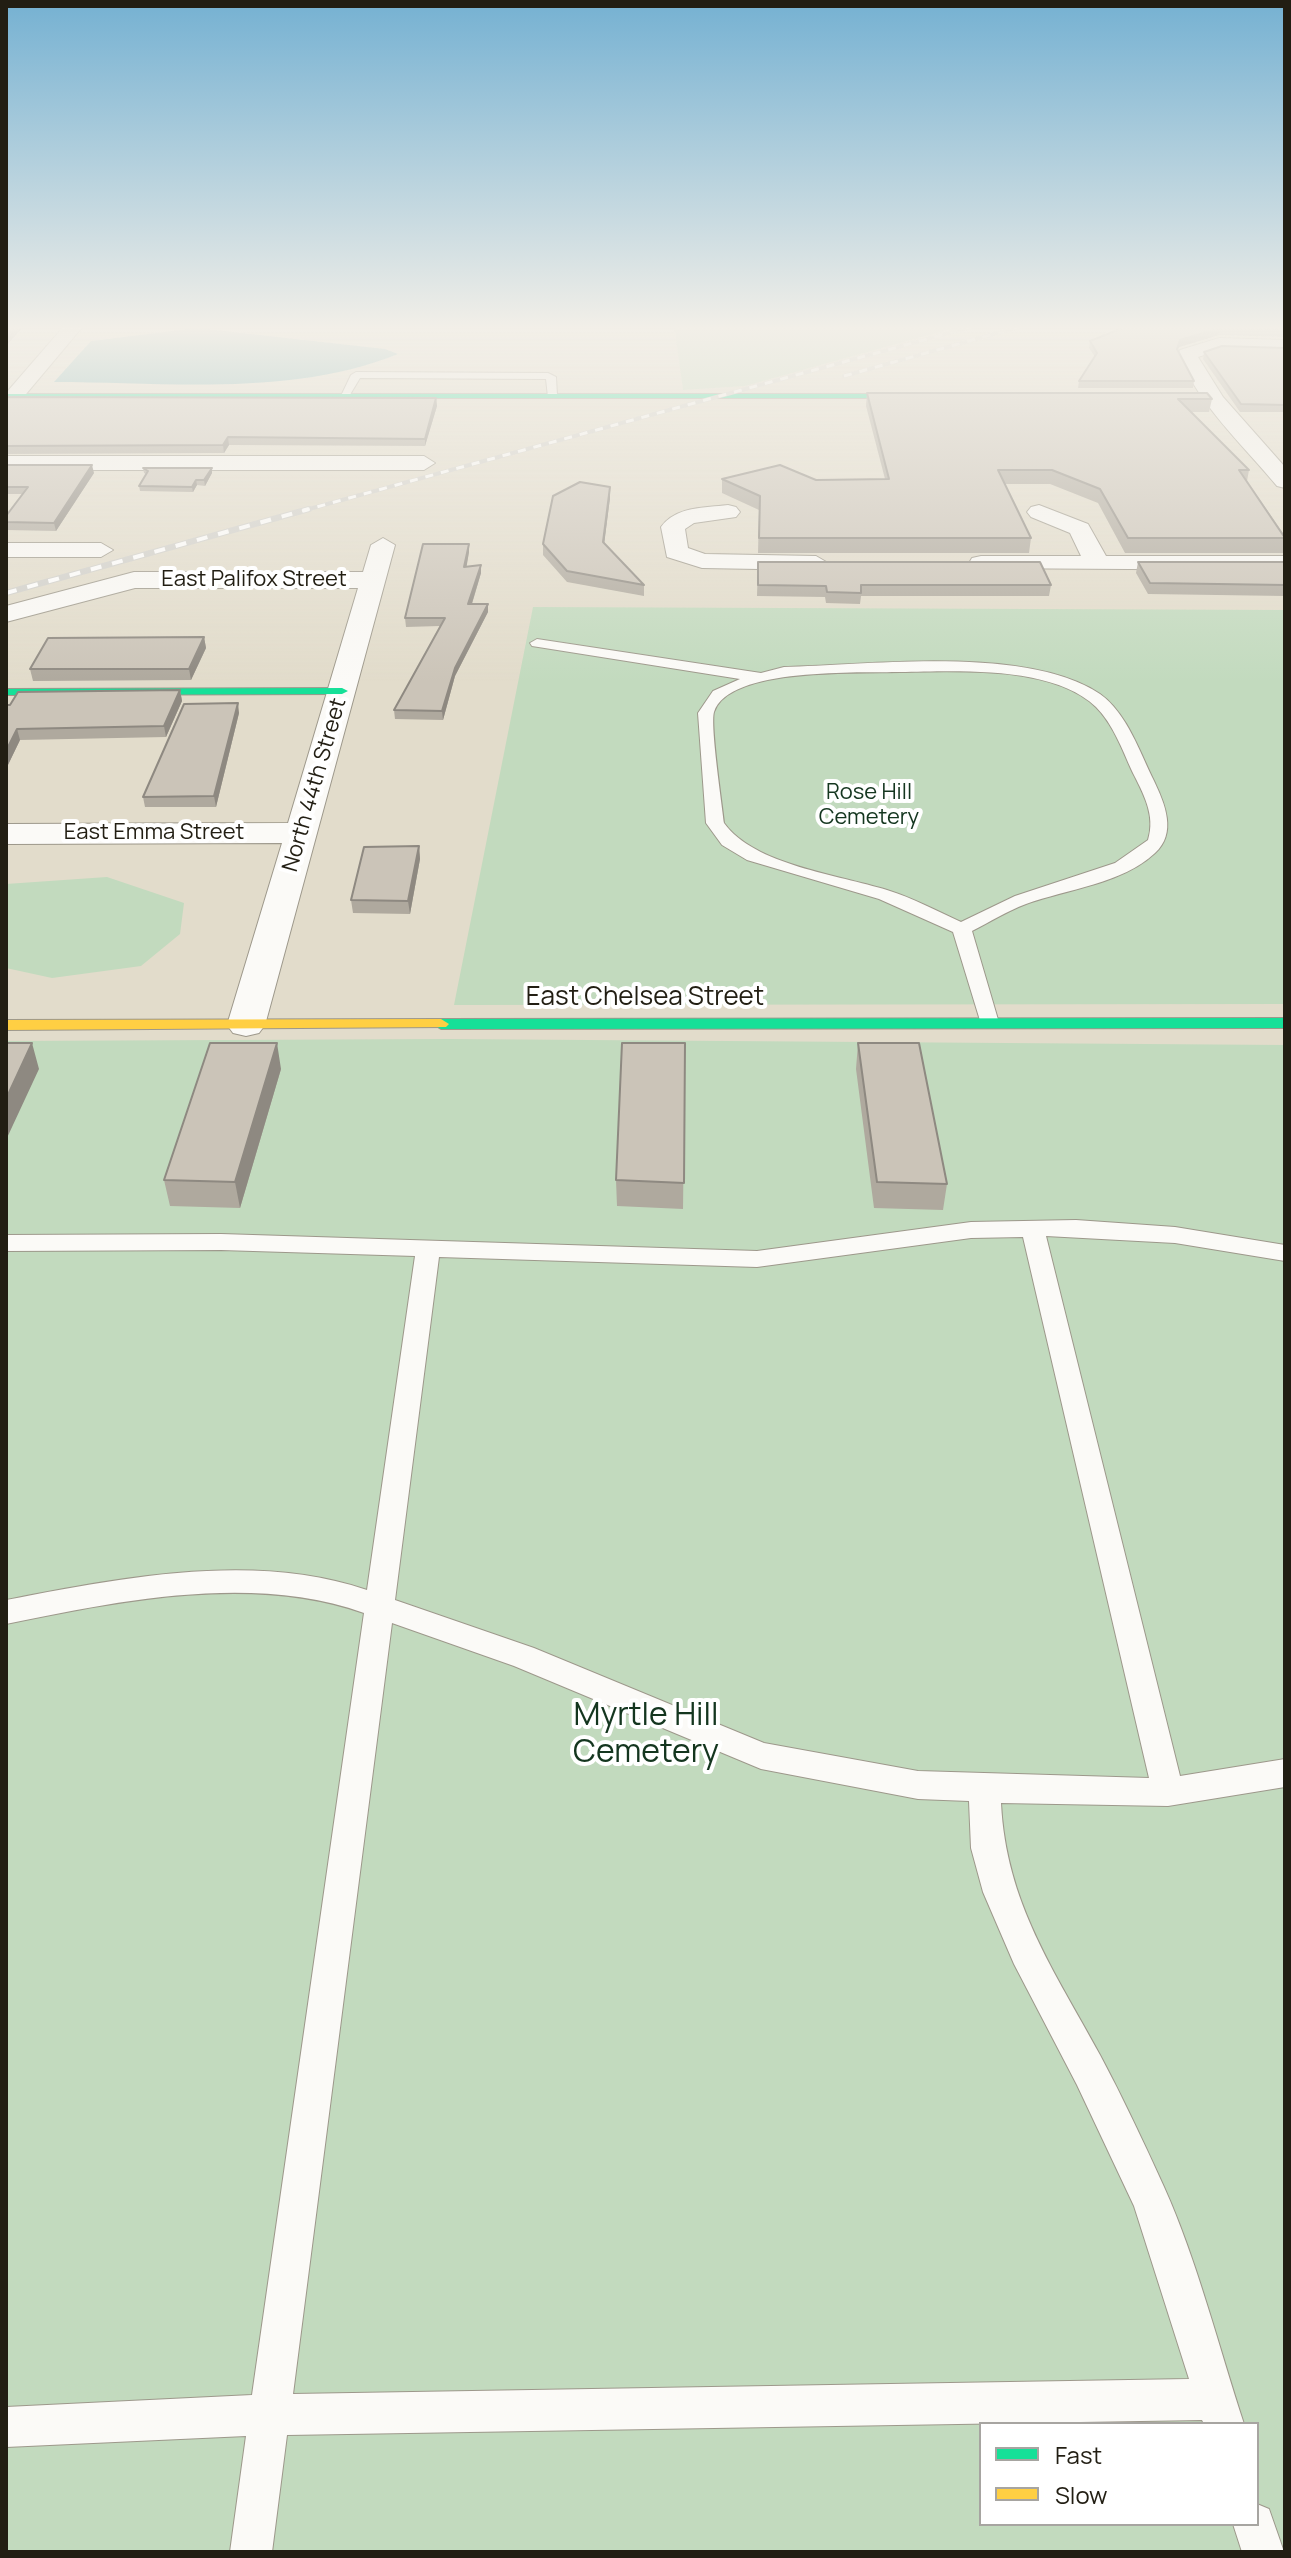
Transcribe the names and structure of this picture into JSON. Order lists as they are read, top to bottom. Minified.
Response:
{"streets":{"street":["East Palifox Street","North 44th Street","East Emma Street","East Chelsea Street"]},"crossings":[["East Palifox Street","North 44th Street"],["North 44th Street","East Emma Street"],["North 44th Street","East Chelsea Street"]],"parks":["Rose Hill Cemetery","Myrtle Hill Cemetery"],"legend":["Fast","Slow"]}
